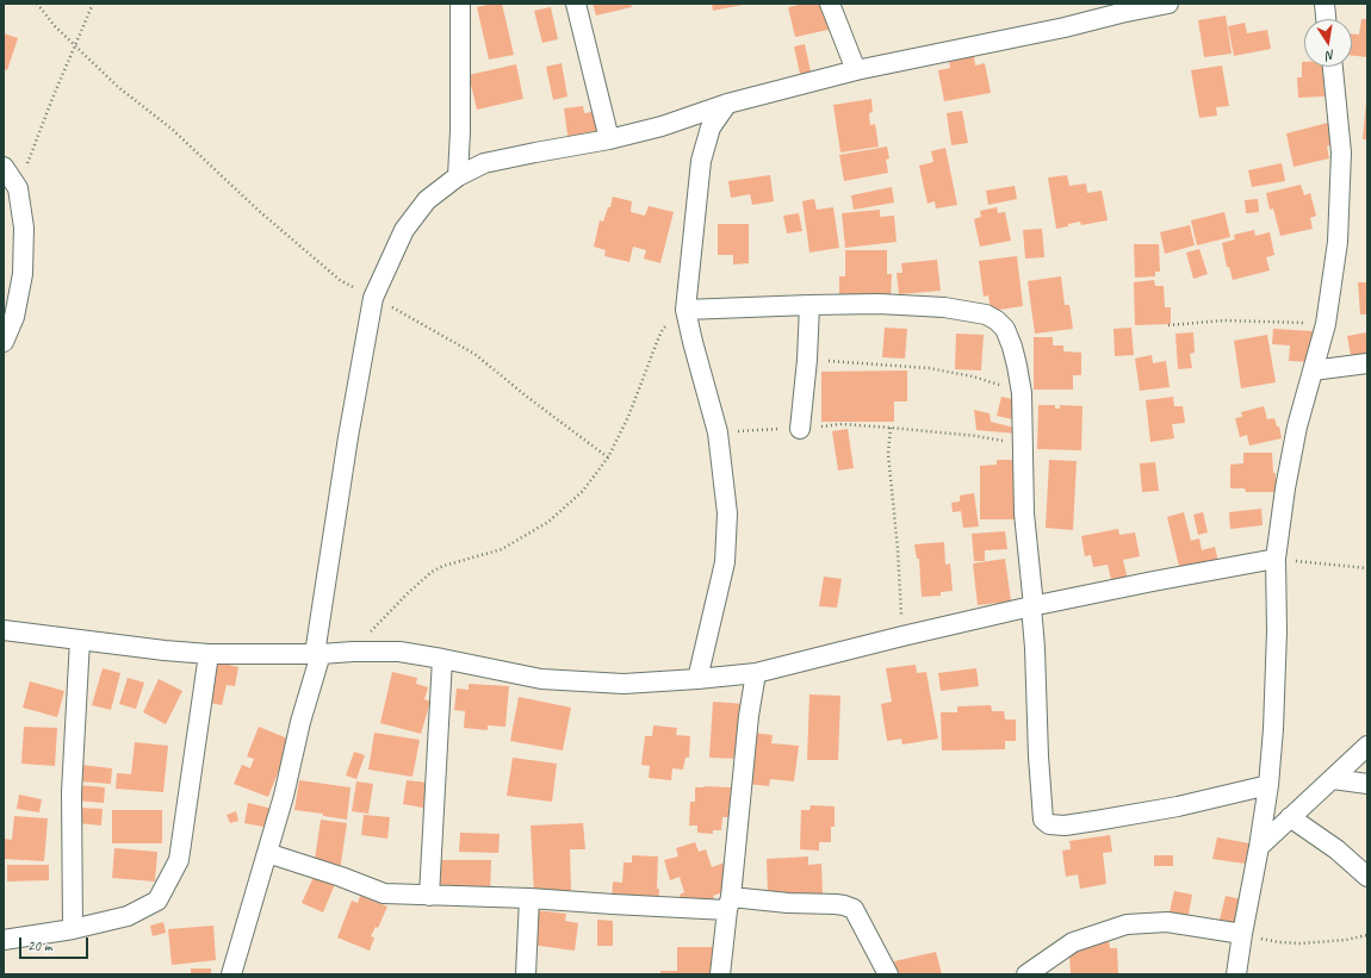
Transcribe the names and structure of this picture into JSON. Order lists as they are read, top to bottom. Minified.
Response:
{"scale_bar":"20 m","north":"bottom"}
